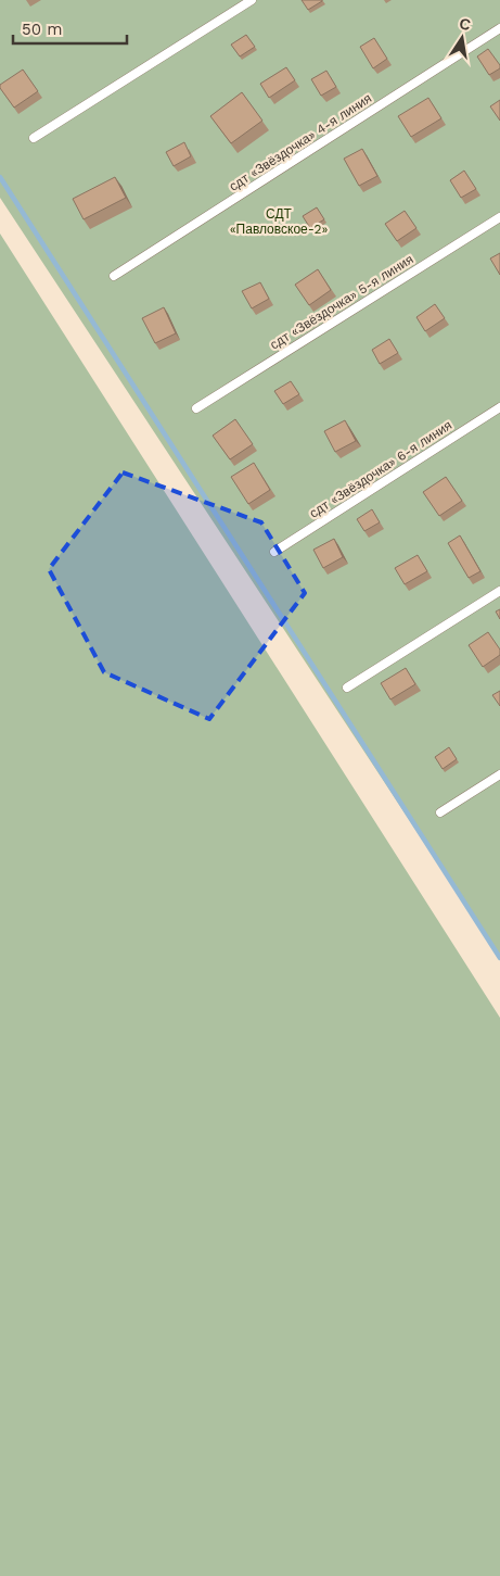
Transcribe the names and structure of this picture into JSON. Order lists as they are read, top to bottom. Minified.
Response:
{"streets":{"lane":["сдт «Звёздочка» 4-я линия","сдт «Звёздочка» 5-я линия","сдт «Звёздочка» 6-я линия"]},"parks":["СДТ «Павловское-2»"],"scale_bar":"50 m","north":"top"}
